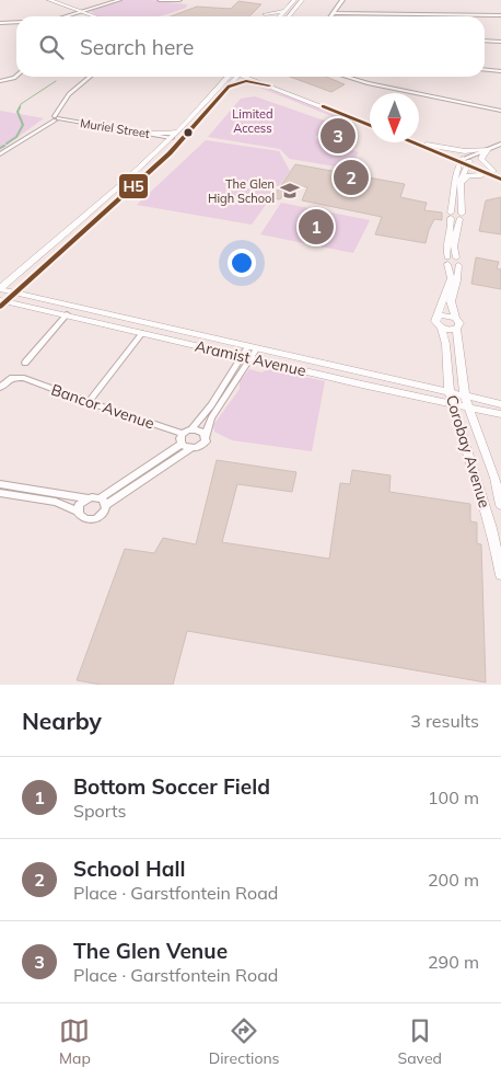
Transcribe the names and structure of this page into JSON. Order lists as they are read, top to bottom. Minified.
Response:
{"streets":{"street":["Muriel Street","Aramist Avenue","Bancor Avenue","Corobay Avenue"]},"crossings":[["Aramist Avenue","Corobay Avenue"]],"parks":["Limited Access"],"places":{"school or university":["The Glen High School"]},"lines":["transit line H5"],"north":"bottom","page":{"search":"Search here","pins":["3","2","1"],"heading":["Nearby","3 results"],"list":[{"mark":"1","name":"Bottom Soccer Field","note":"Sports","value":"100 m"},{"mark":"2","name":"School Hall","note":"Place · Garstfontein Road","value":"200 m"},{"mark":"3","name":"The Glen Venue","note":"Place · Garstfontein Road","value":"290 m"}],"nav":["Map","Directions","Saved"]}}
